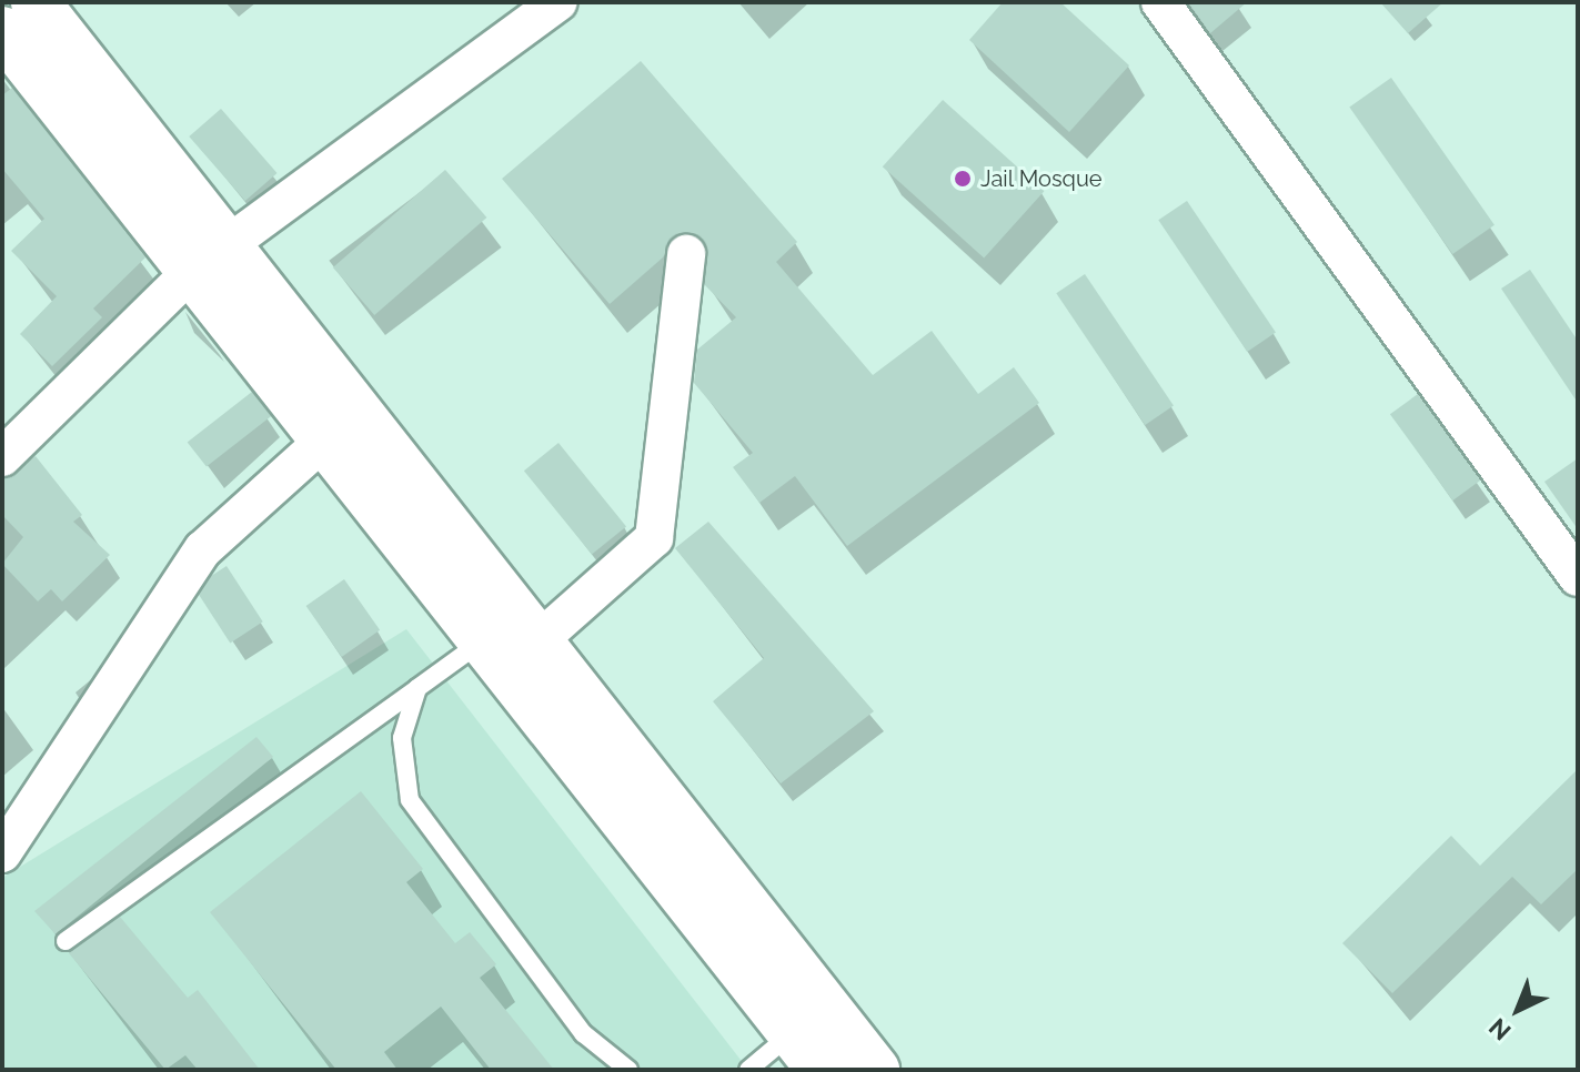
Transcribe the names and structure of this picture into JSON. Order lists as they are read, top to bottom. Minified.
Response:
{"places":["Jail Mosque"],"north":"bottom left"}
